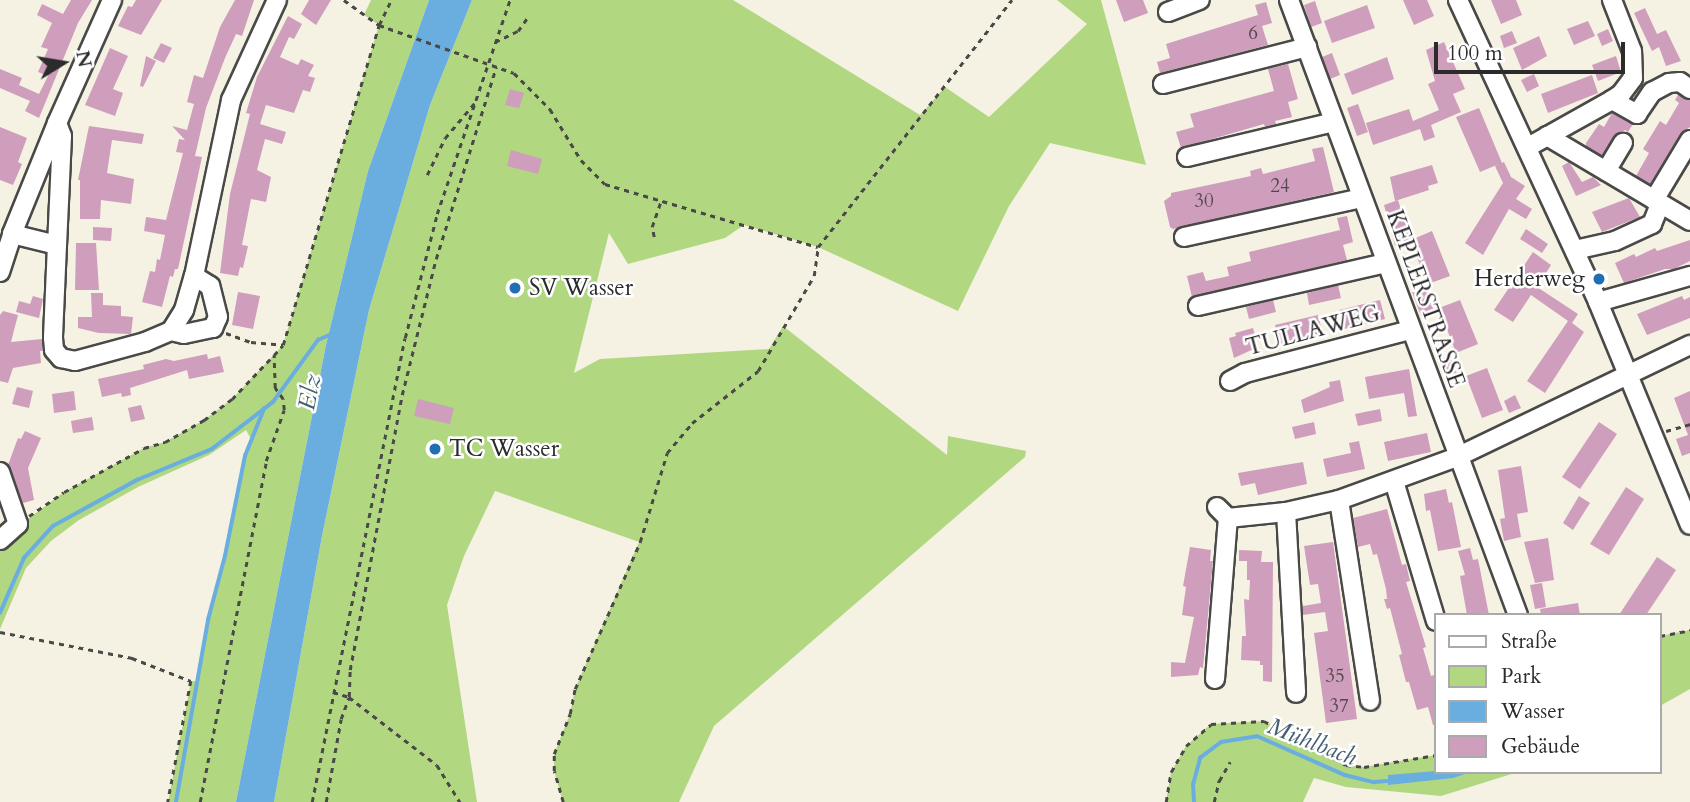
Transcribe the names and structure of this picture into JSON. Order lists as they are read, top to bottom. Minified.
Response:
{"streets":{"street":["KEPLERSTRASSE","TULLAWEG"]},"crossings":[["KEPLERSTRASSE","TULLAWEG"]],"water":["Elz","Mühlbach"],"places":["Herderweg","SV Wasser","TC Wasser"],"house_numbers":["6","24","30","35","37"],"legend":["Straße","Park","Wasser","Gebäude"],"scale_bar":"100 m","north":"right"}
